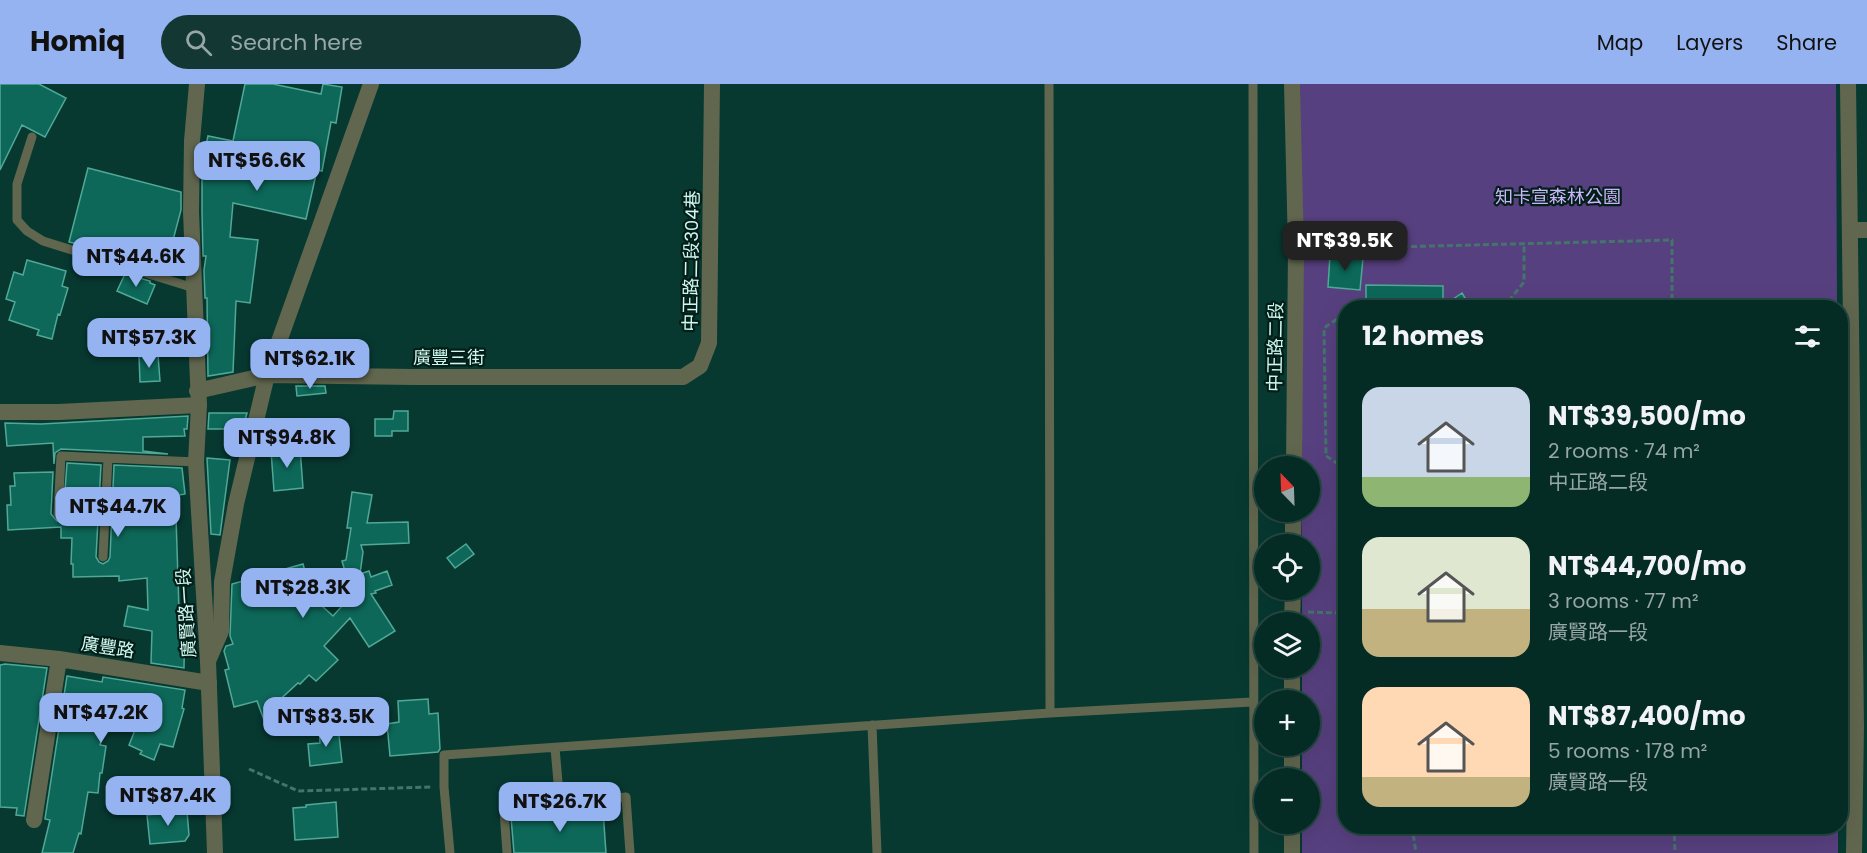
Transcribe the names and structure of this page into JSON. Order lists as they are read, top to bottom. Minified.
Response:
{"streets":{"street":["中正路二段304巷","中正路二段","廣豐三街","廣賢路一段","廣豐路"]},"crossings":[["中正路二段304巷","廣豐三街"],["廣豐三街","廣賢路一段"],["廣賢路一段","廣豐路"]],"parks":["知卡宣森林公園"],"north":"top left","page":{"header":"Homiq","search":"Search here","nav":["Map","Layers","Share"],"price":["NT$56.6K","NT$39.5K","NT$44.6K","NT$57.3K","NT$62.1K","NT$94.8K","NT$44.7K","NT$28.3K","NT$47.2K","NT$83.5K","NT$87.4K","NT$26.7K"],"heading":"12 homes","list":[{"name":"NT$39,500/mo","note":"2 rooms · 74 m² · 中正路二段"},{"name":"NT$44,700/mo","note":"3 rooms · 77 m² · 廣賢路一段"},{"name":"NT$87,400/mo","note":"5 rooms · 178 m² · 廣賢路一段"}],"map_buttons":["+","−"]}}
